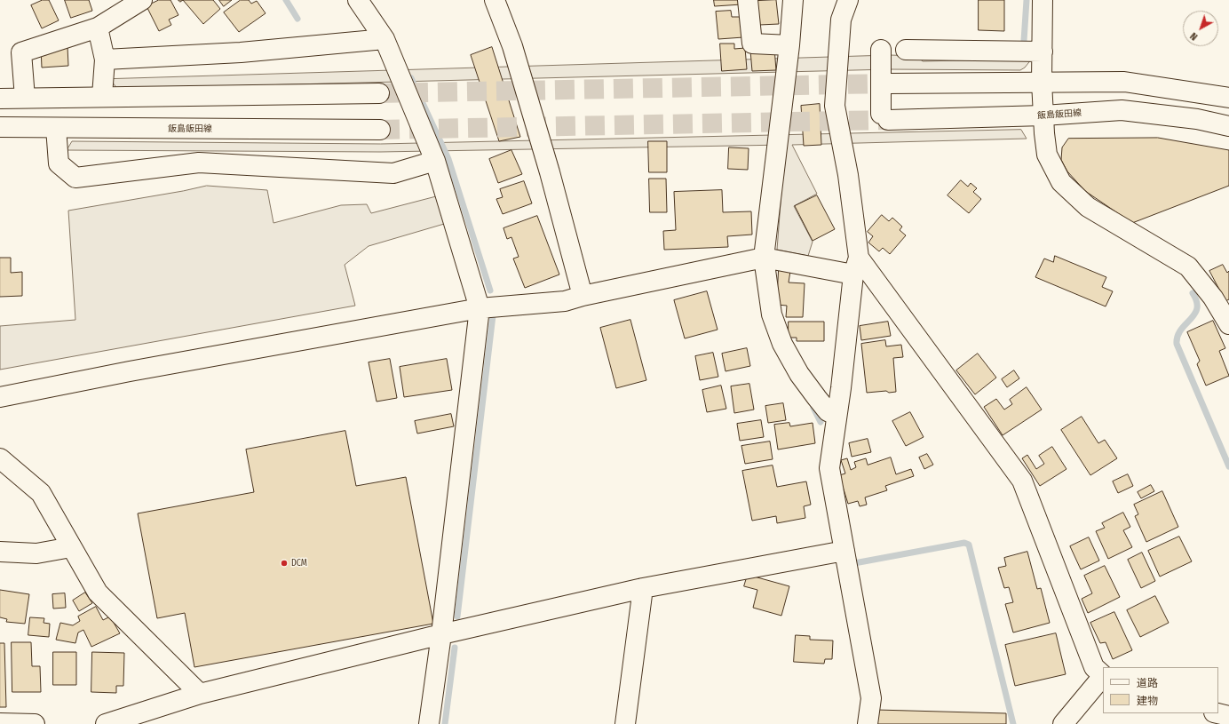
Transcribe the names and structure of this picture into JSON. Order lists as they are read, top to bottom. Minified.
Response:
{"streets":{"street":["飯島飯田線"]},"places":["DCM"],"legend":["道路","建物"],"north":"bottom left"}
